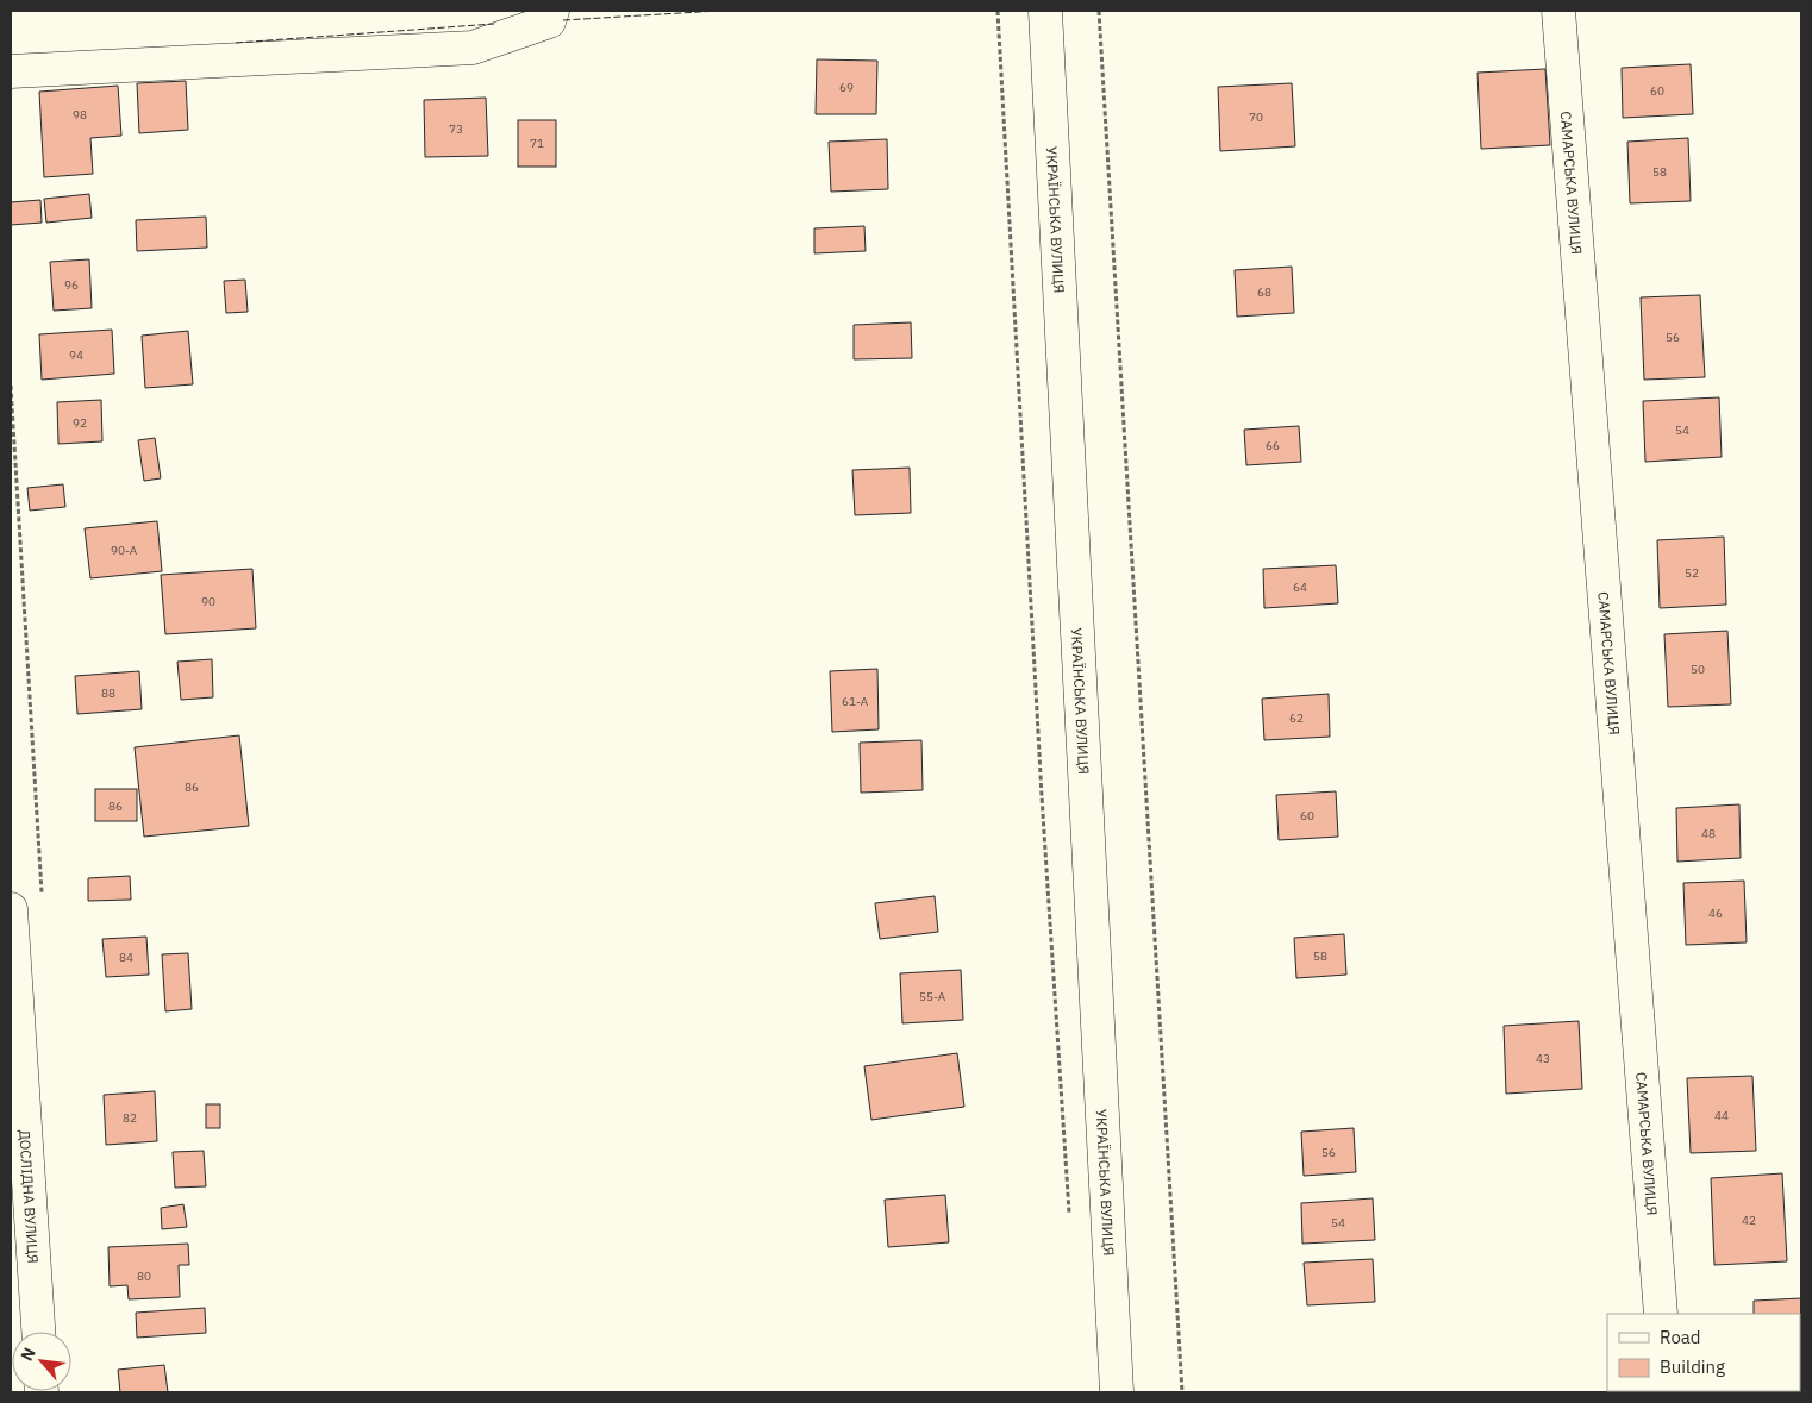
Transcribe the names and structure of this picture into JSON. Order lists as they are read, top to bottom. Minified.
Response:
{"streets":{"street":["САМАРСЬКА ВУЛИЦЯ","УКРАЇНСЬКА ВУЛИЦЯ","ДОСЛІДНА ВУЛИЦЯ"]},"house_numbers":["69","60","98","70","73","71","58","96","68","56","94","92","54","66","90-А","52","64","90","50","88","61-А","62","86","86","60","48","46","58","84","55-А","43","44","82","56","42","54","80"],"legend":["Road","Building"],"north":"top left"}
